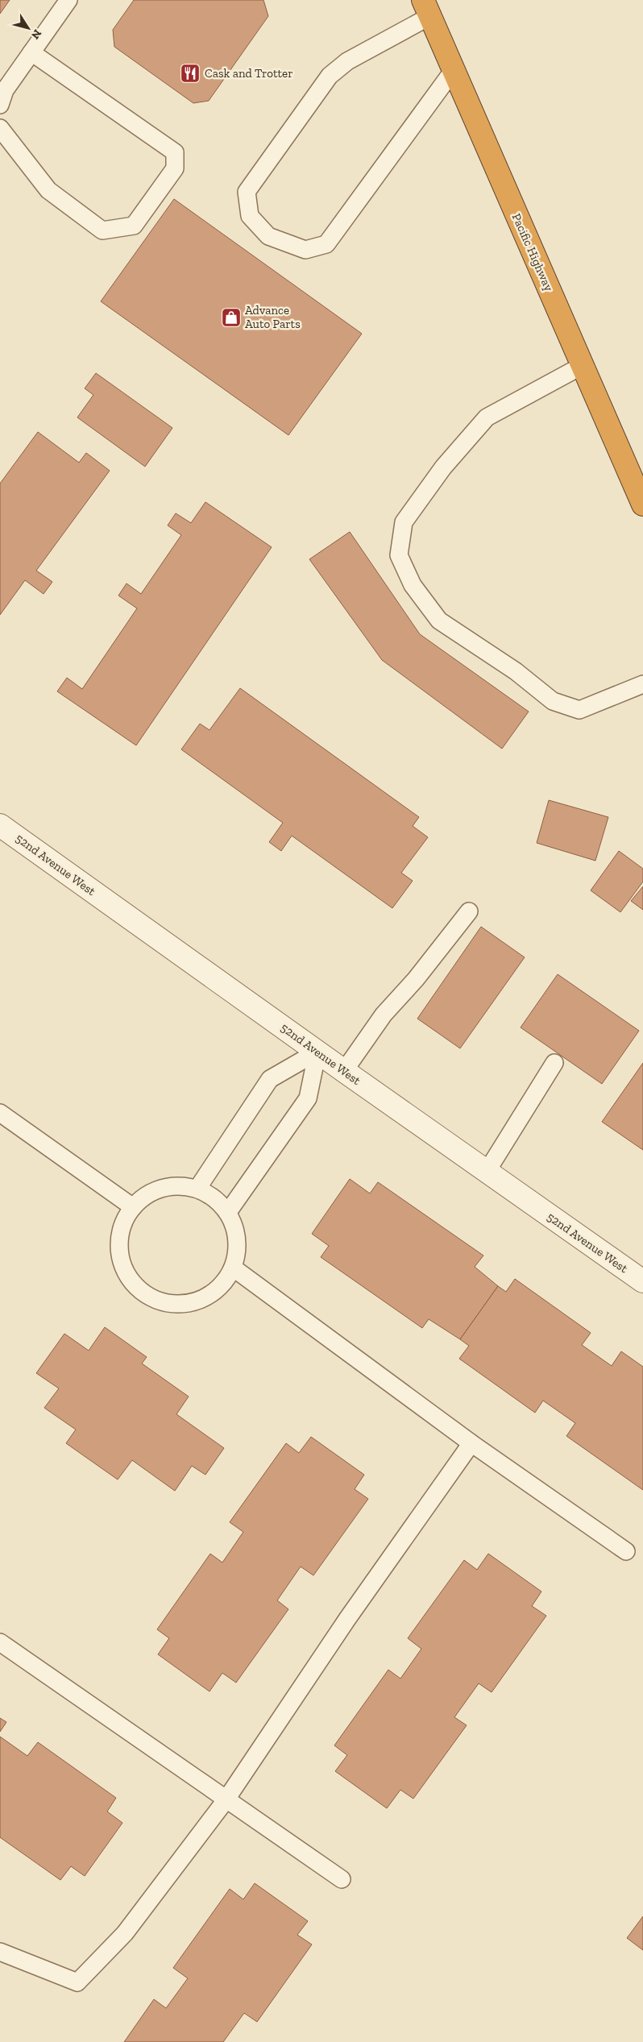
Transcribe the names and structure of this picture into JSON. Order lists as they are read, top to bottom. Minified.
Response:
{"streets":{"highway":["Pacific Highway"],"street":["52nd Avenue West"]},"places":{"restaurant":["Cask and Trotter"],"shop":["Advance Auto Parts"]},"north":"bottom right"}
